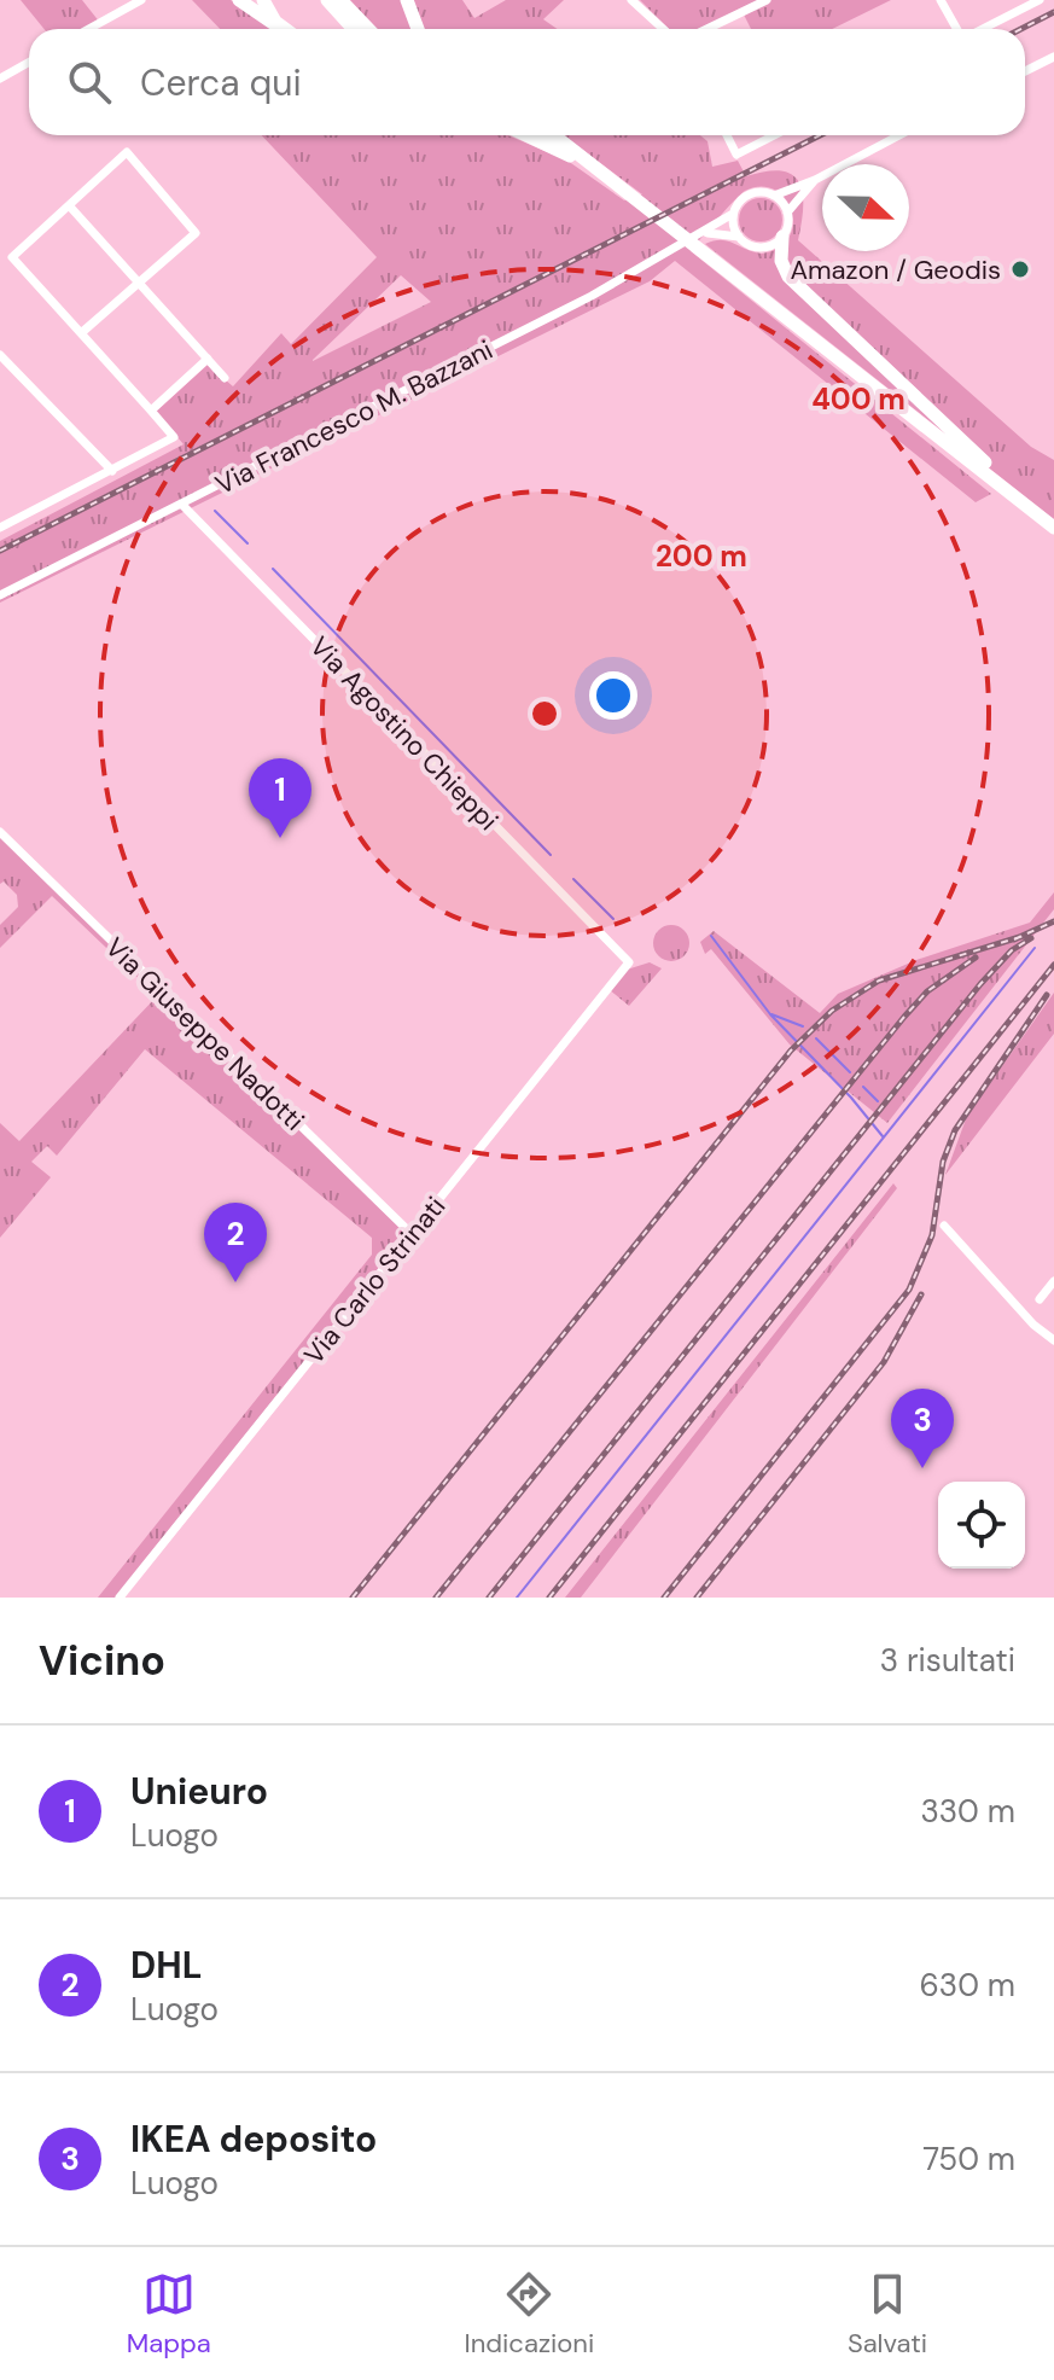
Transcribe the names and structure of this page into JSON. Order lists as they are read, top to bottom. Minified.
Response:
{"streets":{"street":["Via Francesco M. Bazzani","Via Agostino Chieppi","Via Giuseppe Nadotti","Via Carlo Strinati"]},"crossings":[["Via Francesco M. Bazzani","Via Agostino Chieppi"],["Via Agostino Chieppi","Via Carlo Strinati"],["Via Giuseppe Nadotti","Via Carlo Strinati"]],"places":["Amazon / Geodis"],"north":"right","page":{"search":"Cerca qui","pins":["1","2","3"],"heading":["Vicino","3 risultati"],"list":[{"mark":"1","name":"Unieuro","note":"Luogo","value":"330 m"},{"mark":"2","name":"DHL","note":"Luogo","value":"630 m"},{"mark":"3","name":"IKEA deposito","note":"Luogo","value":"750 m"}],"nav":["Mappa","Indicazioni","Salvati"]},"rings":["400 m","200 m"]}
